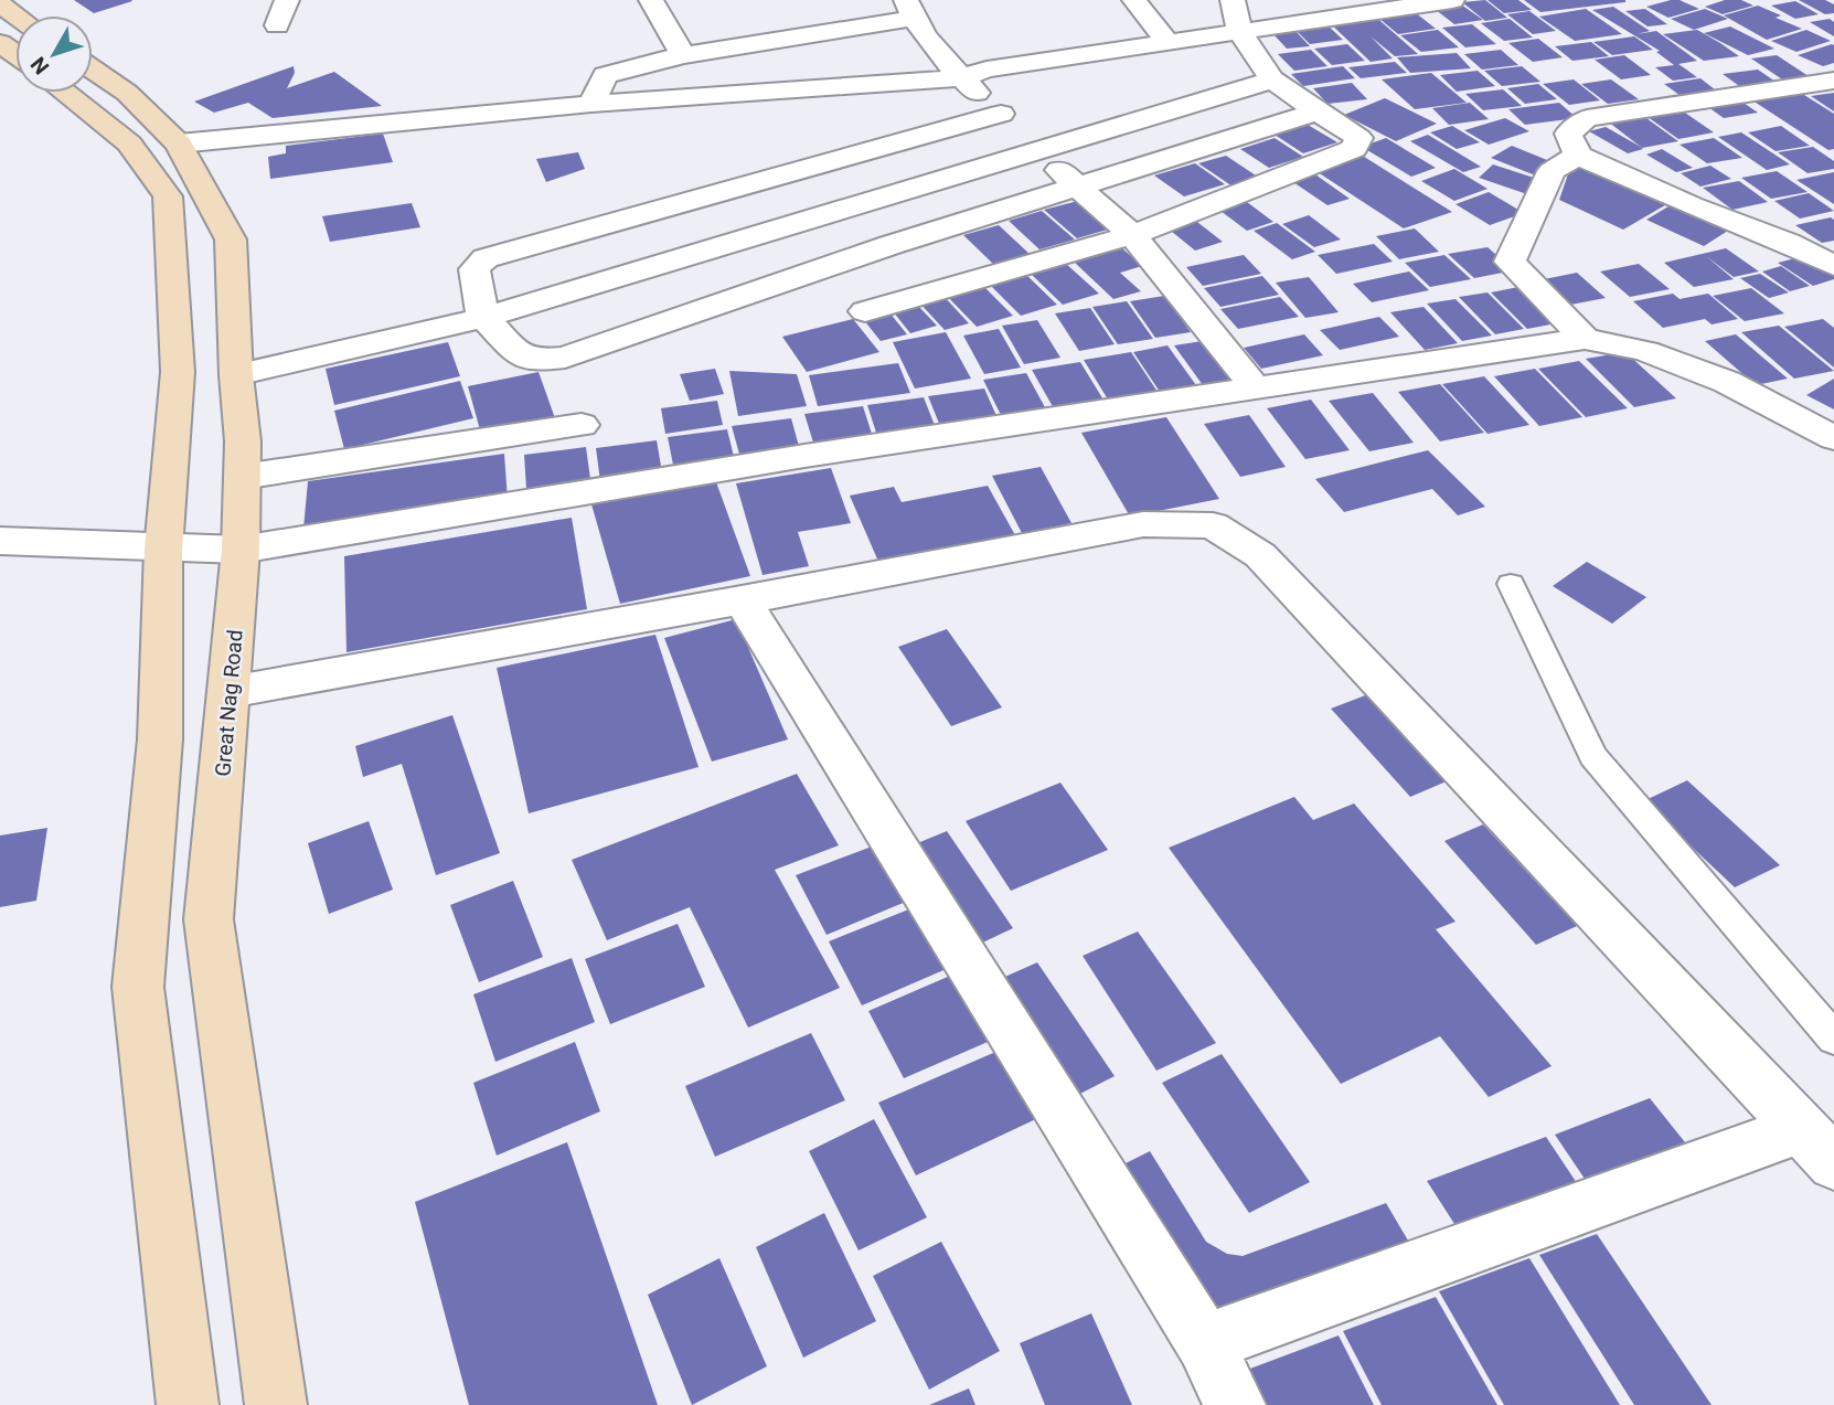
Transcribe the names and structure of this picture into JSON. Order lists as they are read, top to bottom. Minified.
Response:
{"streets":{"main road":["Great Nag Road"]},"north":"bottom left"}
